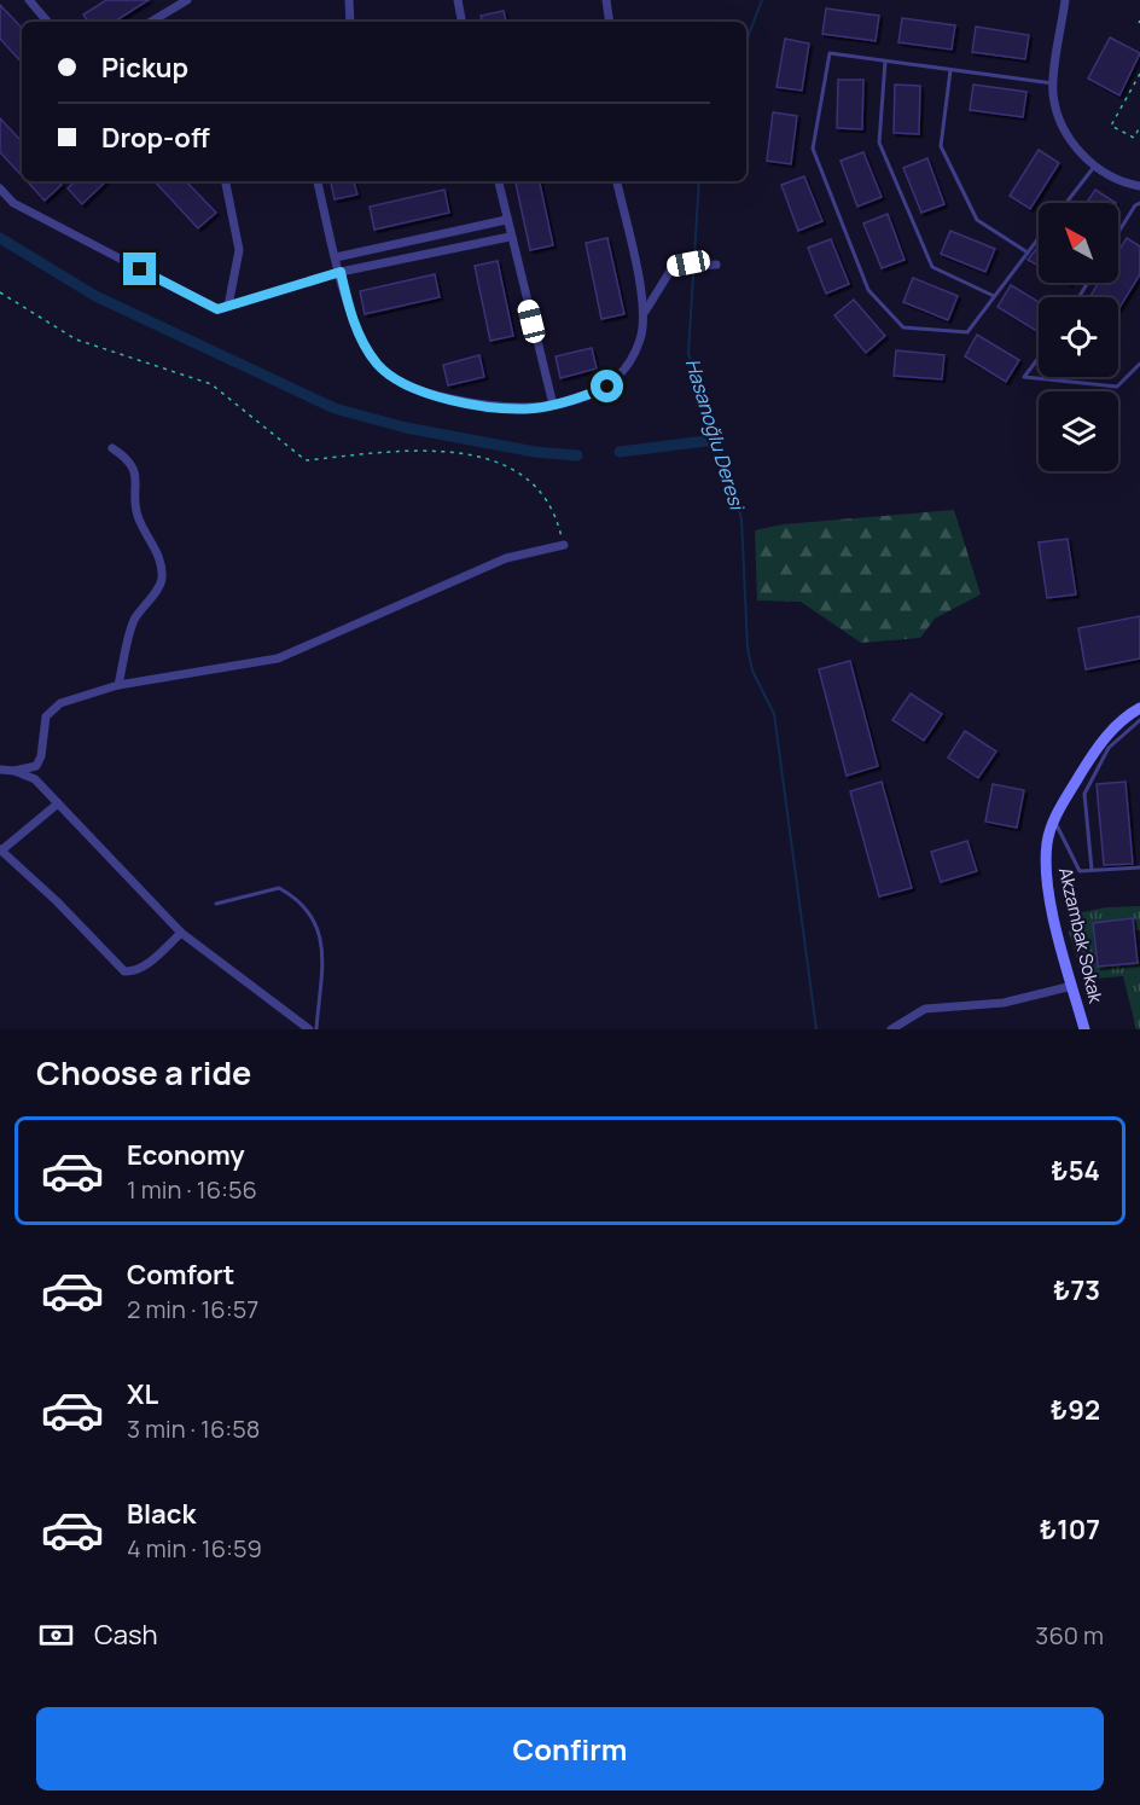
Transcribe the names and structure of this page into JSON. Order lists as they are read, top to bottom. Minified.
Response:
{"streets":{"street":["Akzambak Sokak"]},"water":["Hasanoğlu Deresi"],"north":"top left","page":{"banner":["Pickup","Drop-off"],"heading":"Choose a ride","list":[{"name":"Economy","note":"1 min · 16:56","value":"₺54"},{"name":"Comfort","note":"2 min · 16:57","value":"₺73"},{"name":"XL","note":"3 min · 16:58","value":"₺92"},{"name":"Black","note":"4 min · 16:59","value":"₺107"}],"pay":["Cash","360 m"],"buttons":"Confirm"}}
